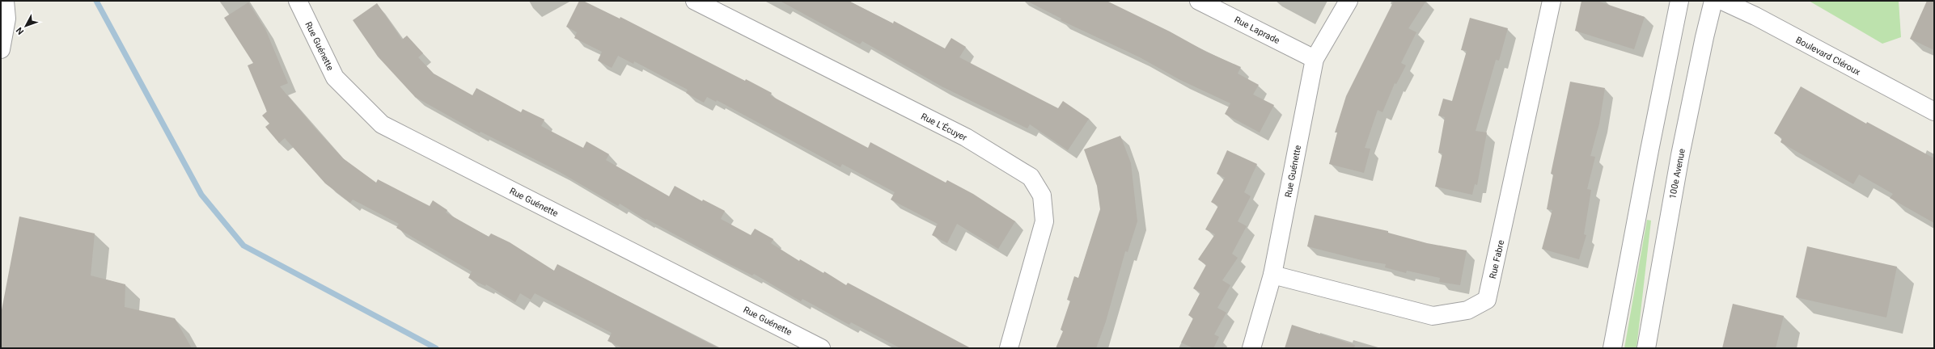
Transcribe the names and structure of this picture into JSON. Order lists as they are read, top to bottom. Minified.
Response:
{"streets":{"street":["Rue Laprade","Rue Guénette","Boulevard Cléroux","Rue L'Écuyer","100e Avenue","Rue Fabre"]},"crossings":[["Rue Laprade","Rue Guénette"],["Rue Guénette","Rue Fabre"]],"north":"bottom left"}
